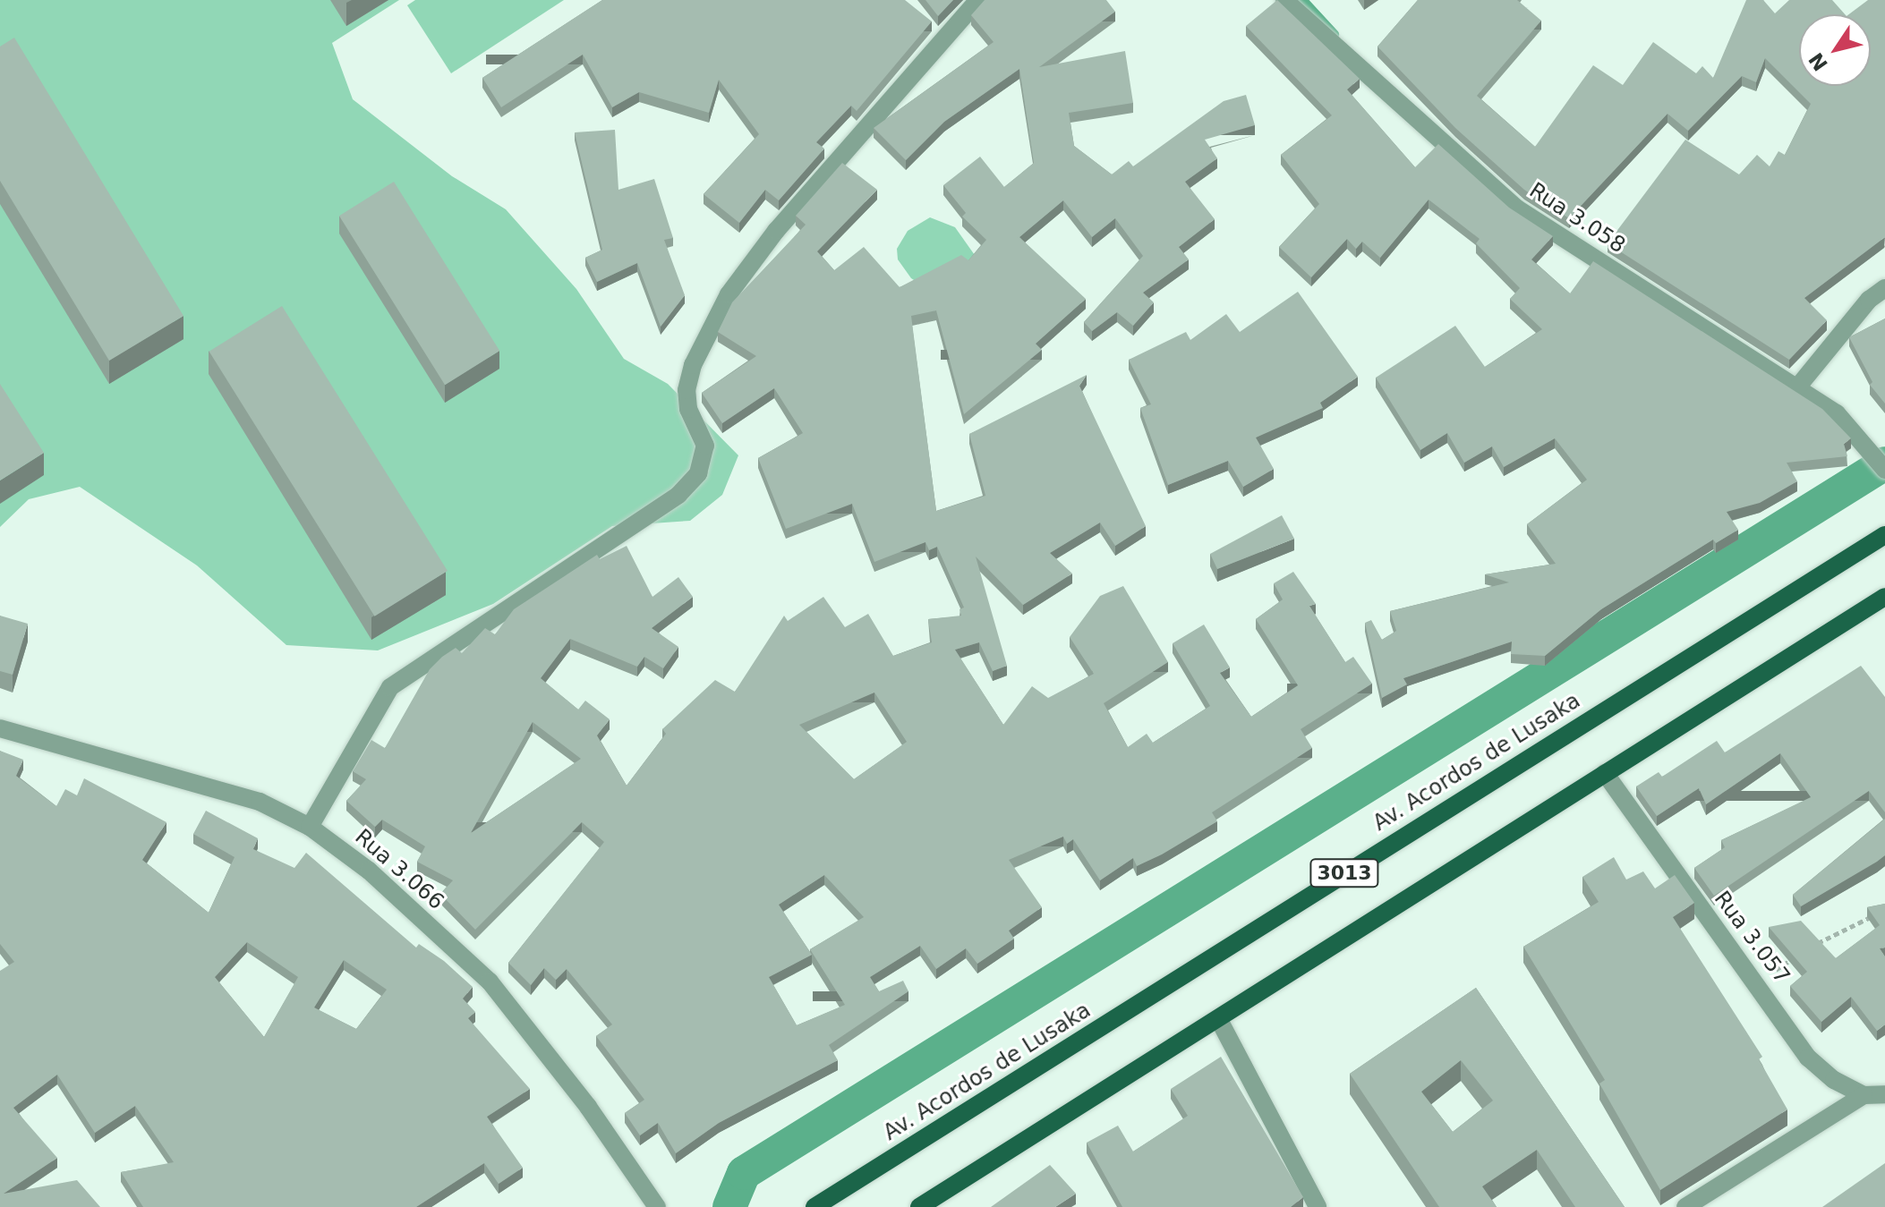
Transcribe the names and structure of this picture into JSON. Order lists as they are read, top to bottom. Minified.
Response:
{"streets":{"main road":["Av. Acordos de Lusaka","3013"],"street":["Rua 3.058","Rua 3.066","Rua 3.057"]},"crossings":[["3013","Rua 3.057"]],"north":"bottom left"}
